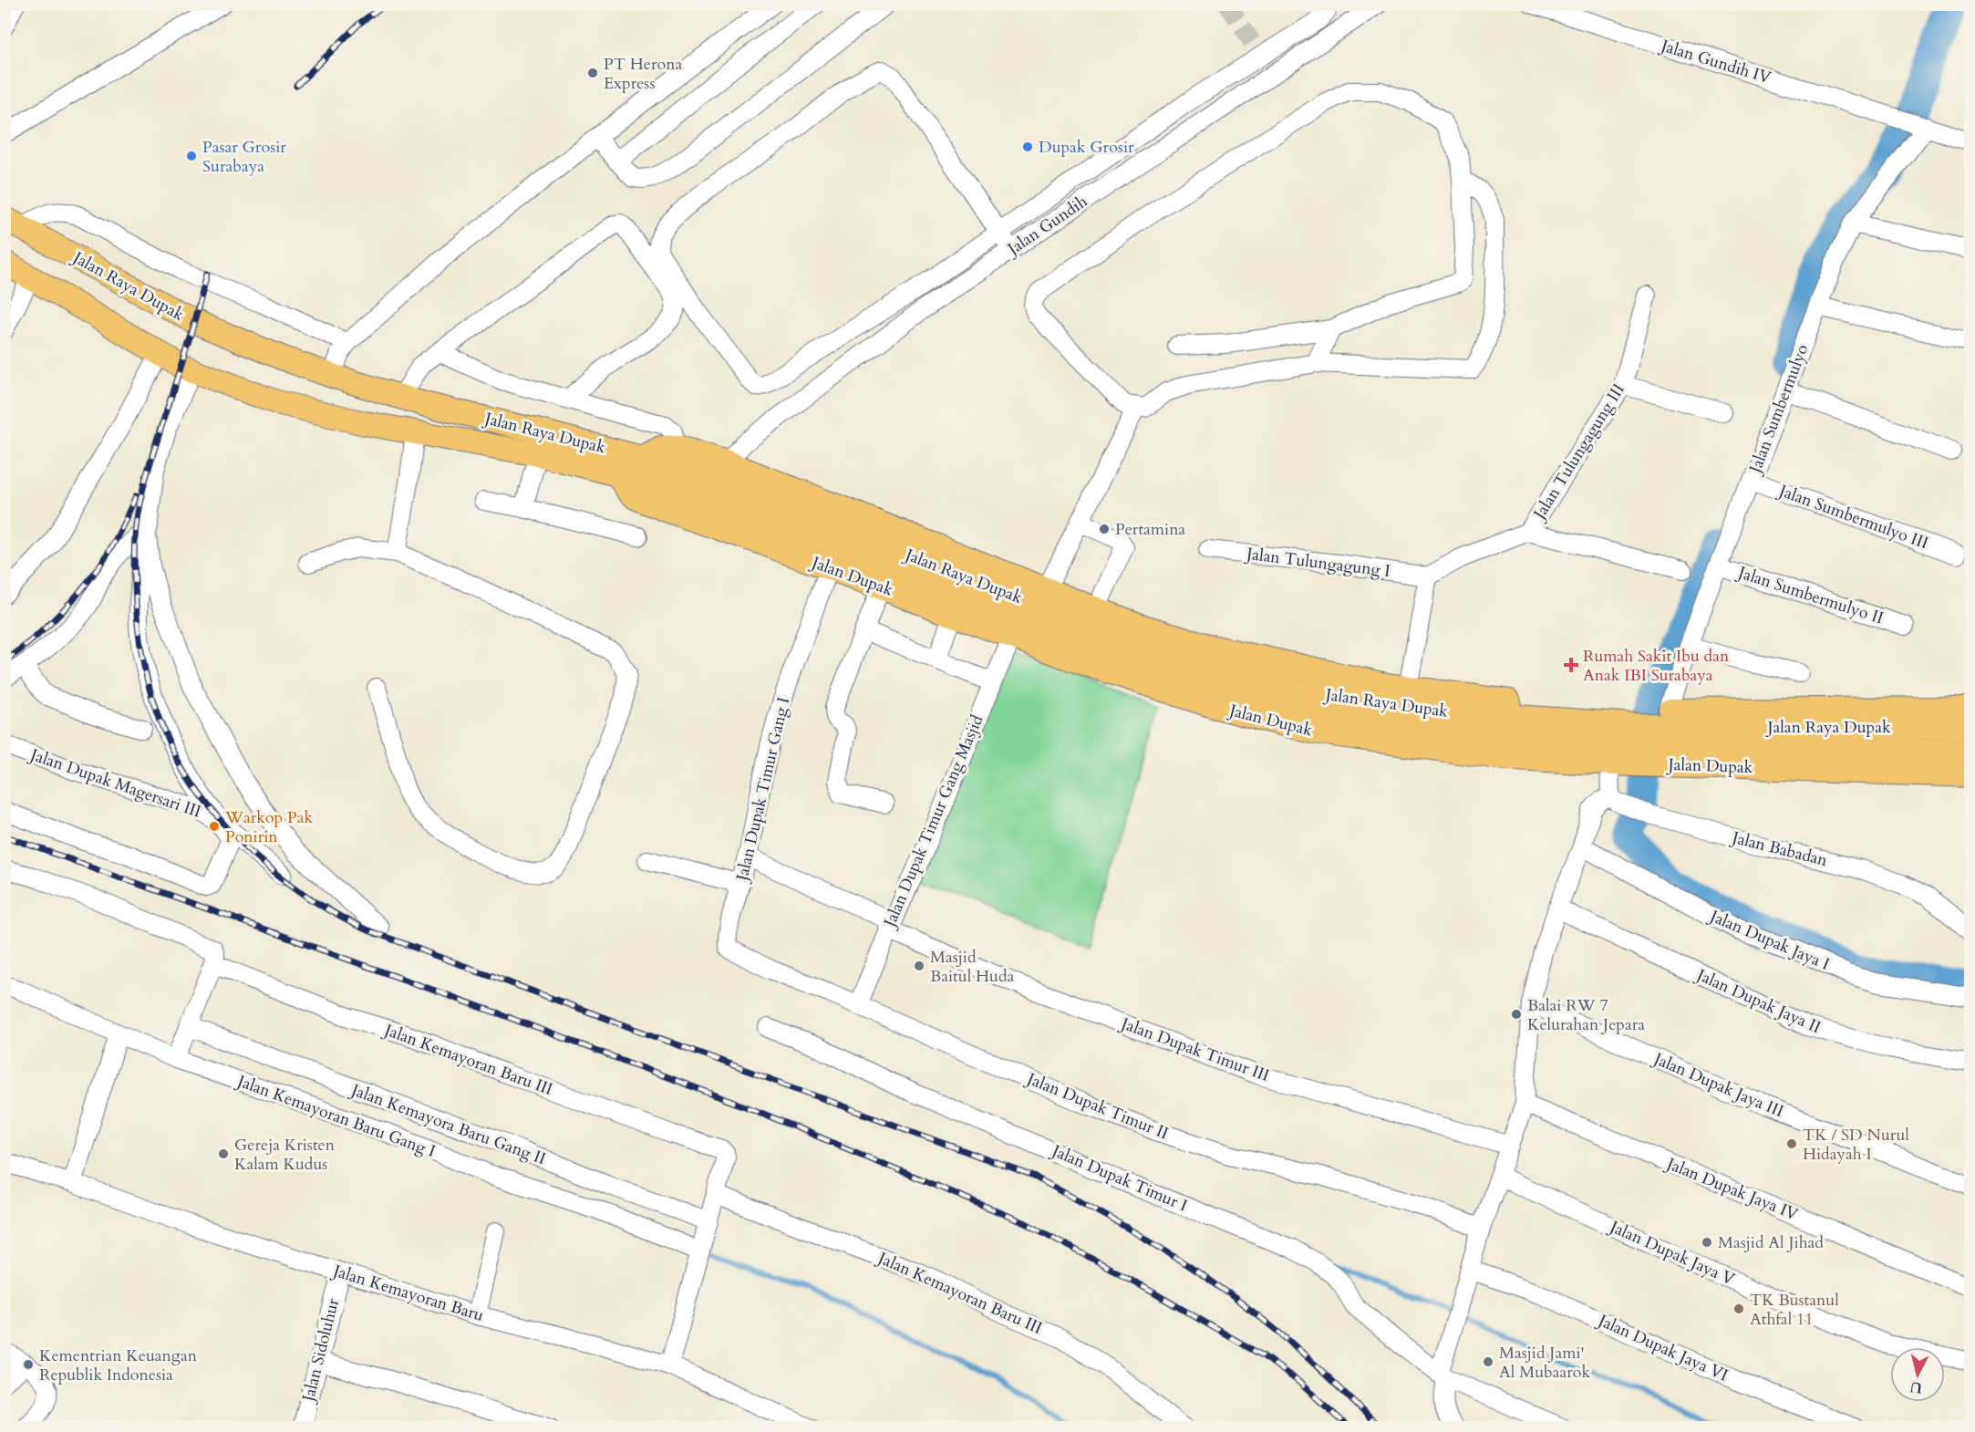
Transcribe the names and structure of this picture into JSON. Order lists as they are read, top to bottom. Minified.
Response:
{"streets":{"main road":["Jalan Raya Dupak","Jalan Dupak"],"street":["Jalan Gundih IV","Jalan Gundih","Jalan Sumbermulyo","Jalan Tulungagung III","Jalan Sumbermulyo III","Jalan Tulungagung I","Jalan Sumbermulyo II","Jalan Dupak Magersari III","Jalan Dupak Timur Gang I","Jalan Dupak Timur Gang Masjid","Jalan Babadan","Jalan Dupak Jaya I","Jalan Dupak Jaya II","Jalan Dupak Timur III","Jalan Kemayoran Baru III","Jalan Dupak Jaya III","Jalan Dupak Timur II","Jalan Kemayoran Baru Gang I","Jalan Kemayora Baru Gang II","Jalan Dupak Timur I","Jalan Dupak Jaya IV","Jalan Dupak Jaya V","Jalan Kemayoran Baru","Jalan Dupak Jaya VI","Jalan Sidoluhur"]},"crossings":[["Jalan Gundih IV","Jalan Sumbermulyo"],["Jalan Gundih","Jalan Dupak"],["Jalan Raya Dupak","Jalan Sumbermulyo"],["Jalan Raya Dupak","Jalan Dupak"],["Jalan Sumbermulyo","Jalan Sumbermulyo III"],["Jalan Sumbermulyo","Jalan Dupak"],["Jalan Sumbermulyo","Jalan Sumbermulyo II"],["Jalan Tulungagung III","Jalan Tulungagung I"],["Jalan Dupak","Jalan Dupak Timur Gang I"],["Jalan Dupak","Jalan Dupak Timur Gang Masjid"],["Jalan Dupak Timur Gang I","Jalan Dupak Timur III"],["Jalan Dupak Timur Gang I","Jalan Dupak Timur II"],["Jalan Dupak Timur Gang Masjid","Jalan Dupak Timur III"],["Jalan Dupak Timur Gang Masjid","Jalan Dupak Timur II"],["Jalan Kemayoran Baru","Jalan Sidoluhur"]],"places":{"other":["PT Herona Express","Dupak Grosir","Pasar Grosir Surabaya","Pertamina","Warkop Pak Ponirin","Masjid Baitul Huda","Balai RW 7 Kelurahan Jepara","TK / SD Nurul Hidayah I","Gereja Kristen Kalam Kudus","Masjid Al Jihad","TK Bustanul Athfal 11","Masjid Jami' Al Mubaarok","Kementrian Keuangan Republik Indonesia"],"health":["Rumah Sakit Ibu dan Anak IBI Surabaya"]},"north":"bottom"}
